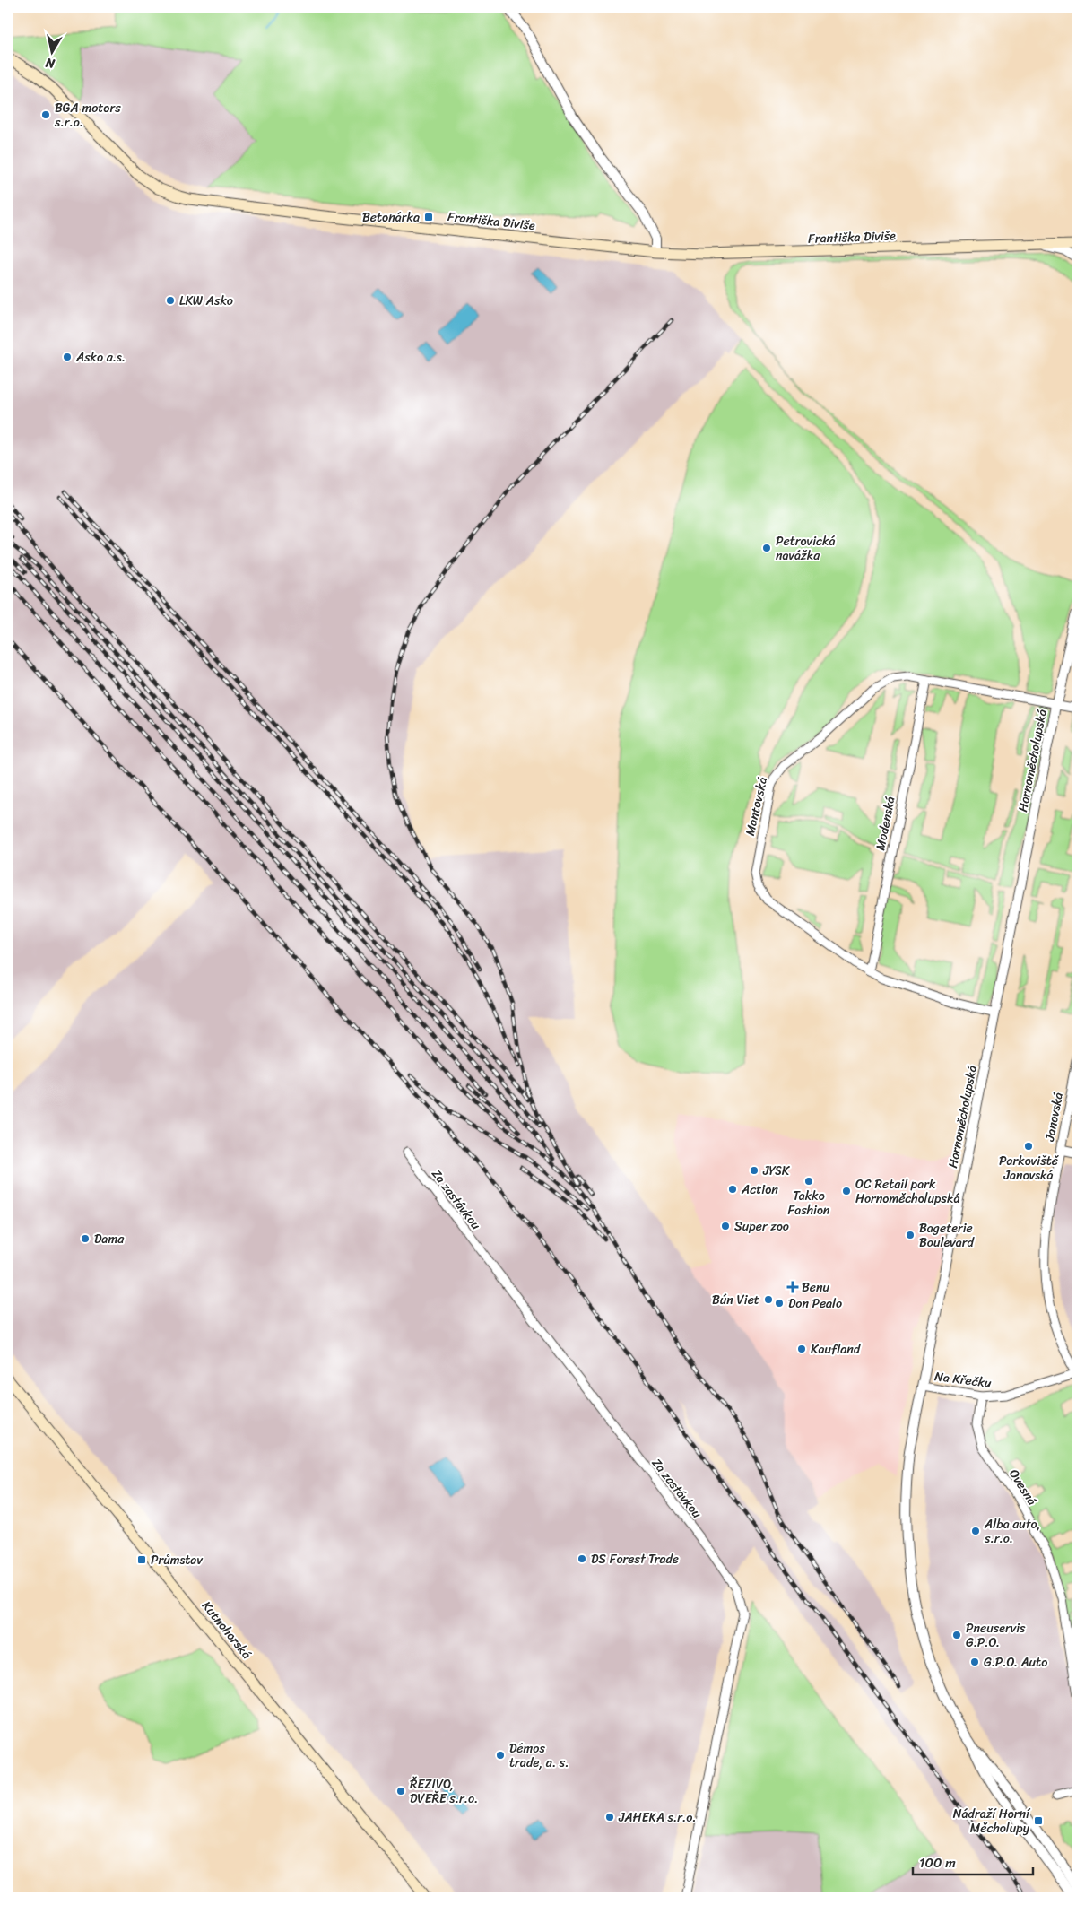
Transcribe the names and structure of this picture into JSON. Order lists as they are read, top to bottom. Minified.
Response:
{"streets":{"main road":["Františka Diviše","Kutnohorská"],"street":["Hornoměcholupská","Mantovská","Modenská","Janovská","Za zastávkou","Na Křečku","Ovesná"]},"crossings":[["Hornoměcholupská","Mantovská"],["Hornoměcholupská","Na Křečku"],["Mantovská","Modenská"],["Janovská","Na Křečku"],["Na Křečku","Ovesná"]],"places":{"other":["BGA motors s.r.o.","LKW Asko","Asko a.s.","Petrovická navážka","Parkoviště Janovská","JYSK","Takko Fashion","Action","OC Retail park Hornoměcholupská","Super zoo","Bageterie Boulevard","Dama","Bún Viet","Don Pealo","Kaufland","Alba auto, s.r.o.","DS Forest Trade","Pneuservis G.P.O.","G.P.O. Auto","Démos trade, a. s.","ŘEZIVO, DVEŘE s.r.o.","JAHEKA s.r.o."],"transit":["Betonárka","Průmstav","Nádraží Horní Měcholupy"],"health":["Benu"]},"scale_bar":"100 m","north":"bottom"}
